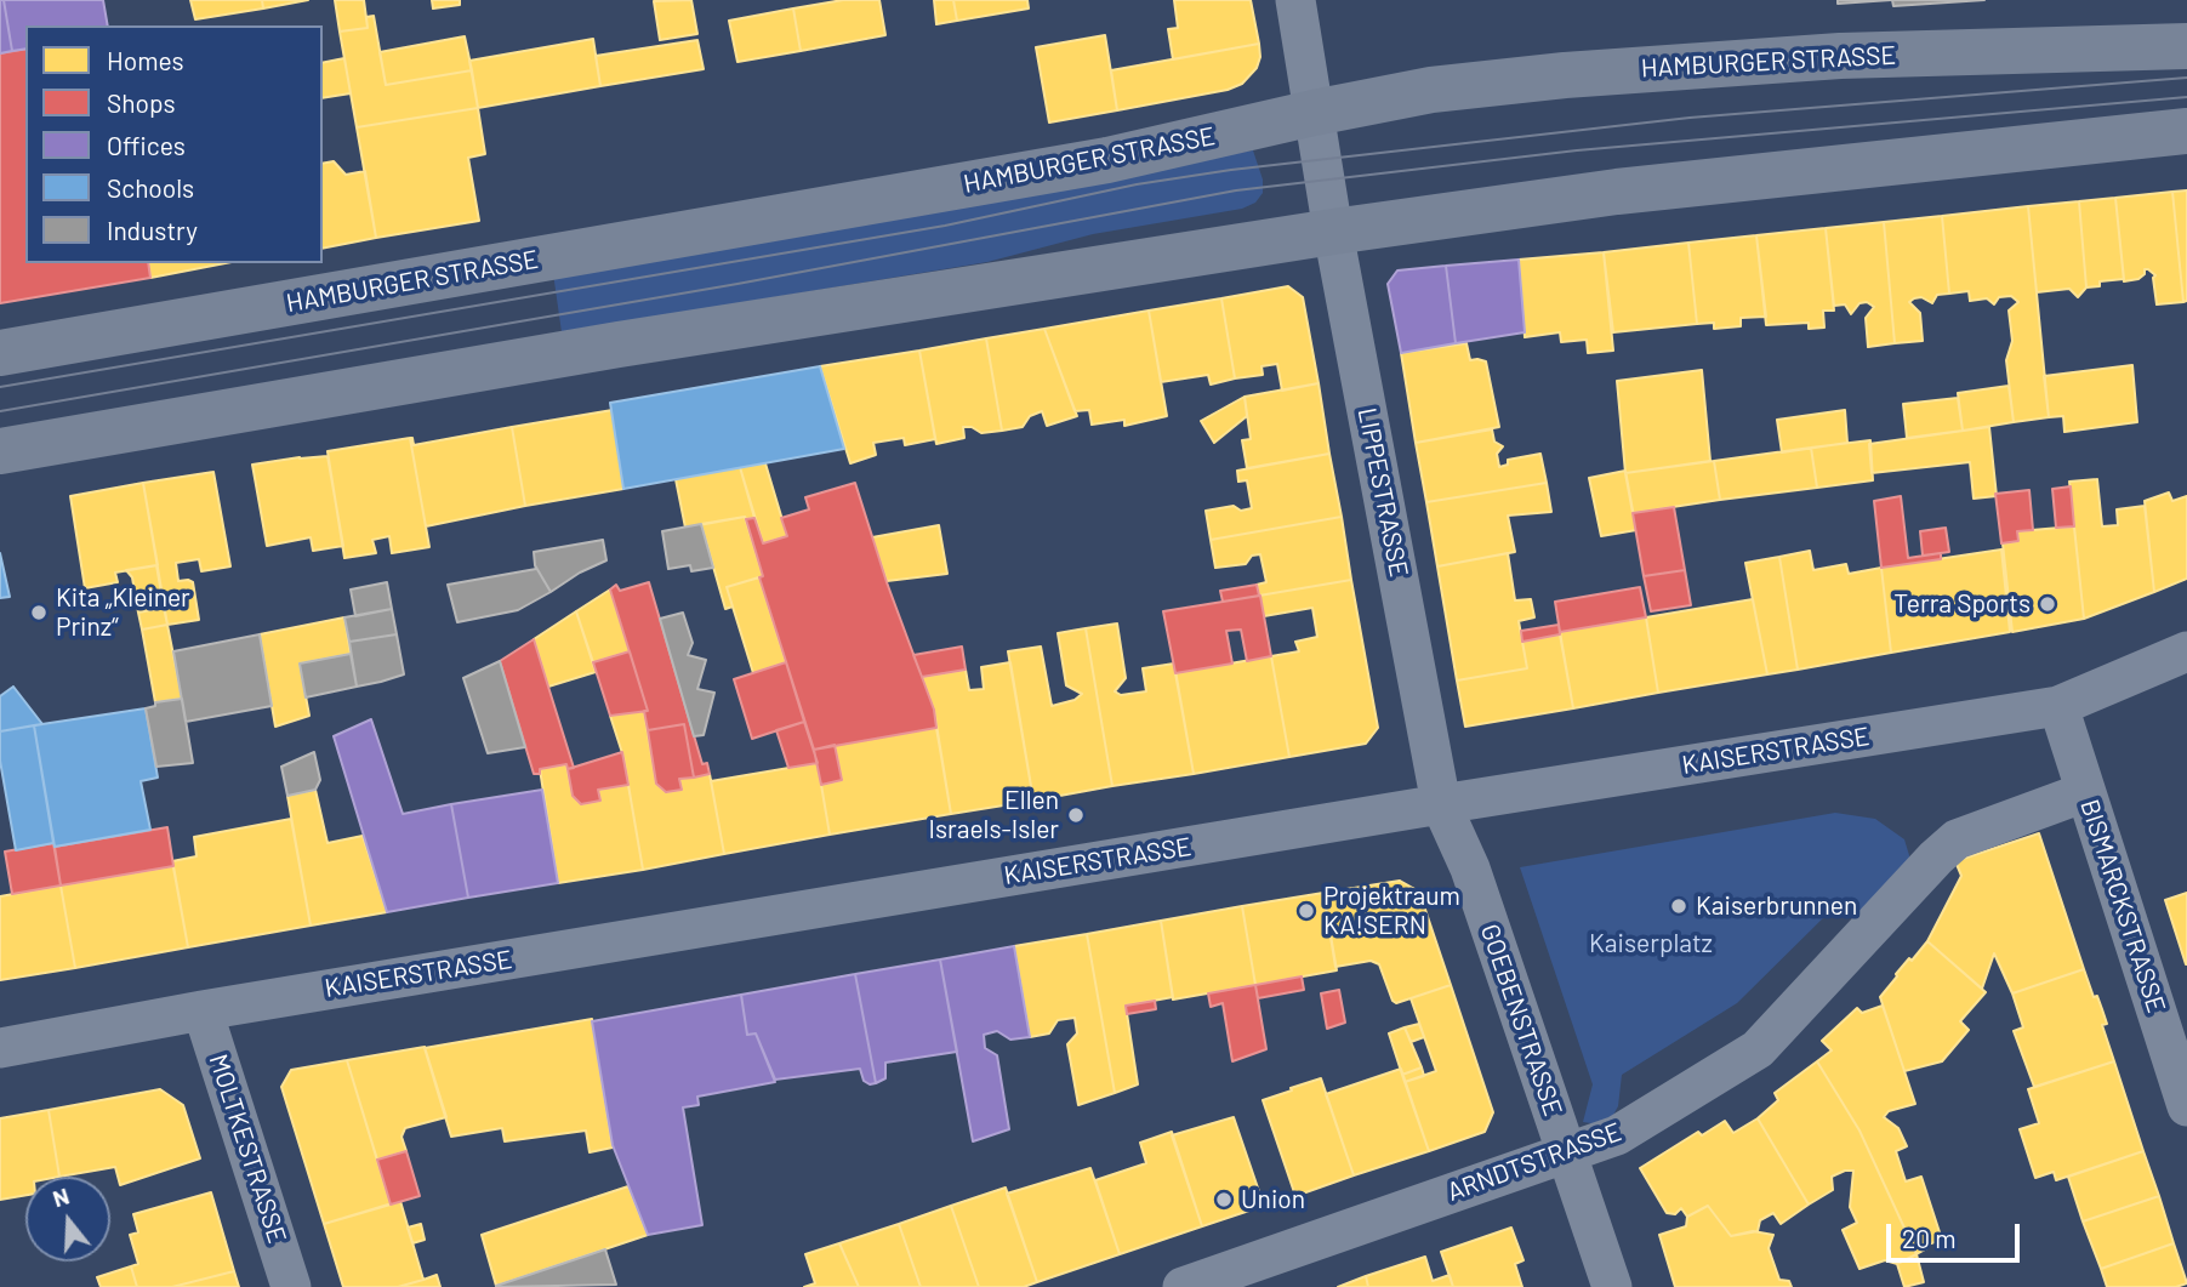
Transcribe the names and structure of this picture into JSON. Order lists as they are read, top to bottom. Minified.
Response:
{"streets":{"main road":["HAMBURGER STRASSE"],"street":["LIPPESTRASSE","KAISERSTRASSE","BISMARCKSTRASSE","GOEBENSTRASSE","MOLTKESTRASSE","ARNDTSTRASSE"]},"crossings":[["HAMBURGER STRASSE","LIPPESTRASSE"],["LIPPESTRASSE","KAISERSTRASSE"],["LIPPESTRASSE","GOEBENSTRASSE"],["KAISERSTRASSE","BISMARCKSTRASSE"],["KAISERSTRASSE","GOEBENSTRASSE"],["KAISERSTRASSE","MOLTKESTRASSE"],["BISMARCKSTRASSE","ARNDTSTRASSE"],["GOEBENSTRASSE","ARNDTSTRASSE"]],"parks":["Kaiserplatz"],"places":["Terra Sports","Kita „Kleiner Prinz“","Ellen Israels-Isler","Kaiserbrunnen","Projektraum KA!SERN","Union"],"legend":["Homes","Shops","Offices","Schools","Industry"],"scale_bar":"20 m","north":"top"}
